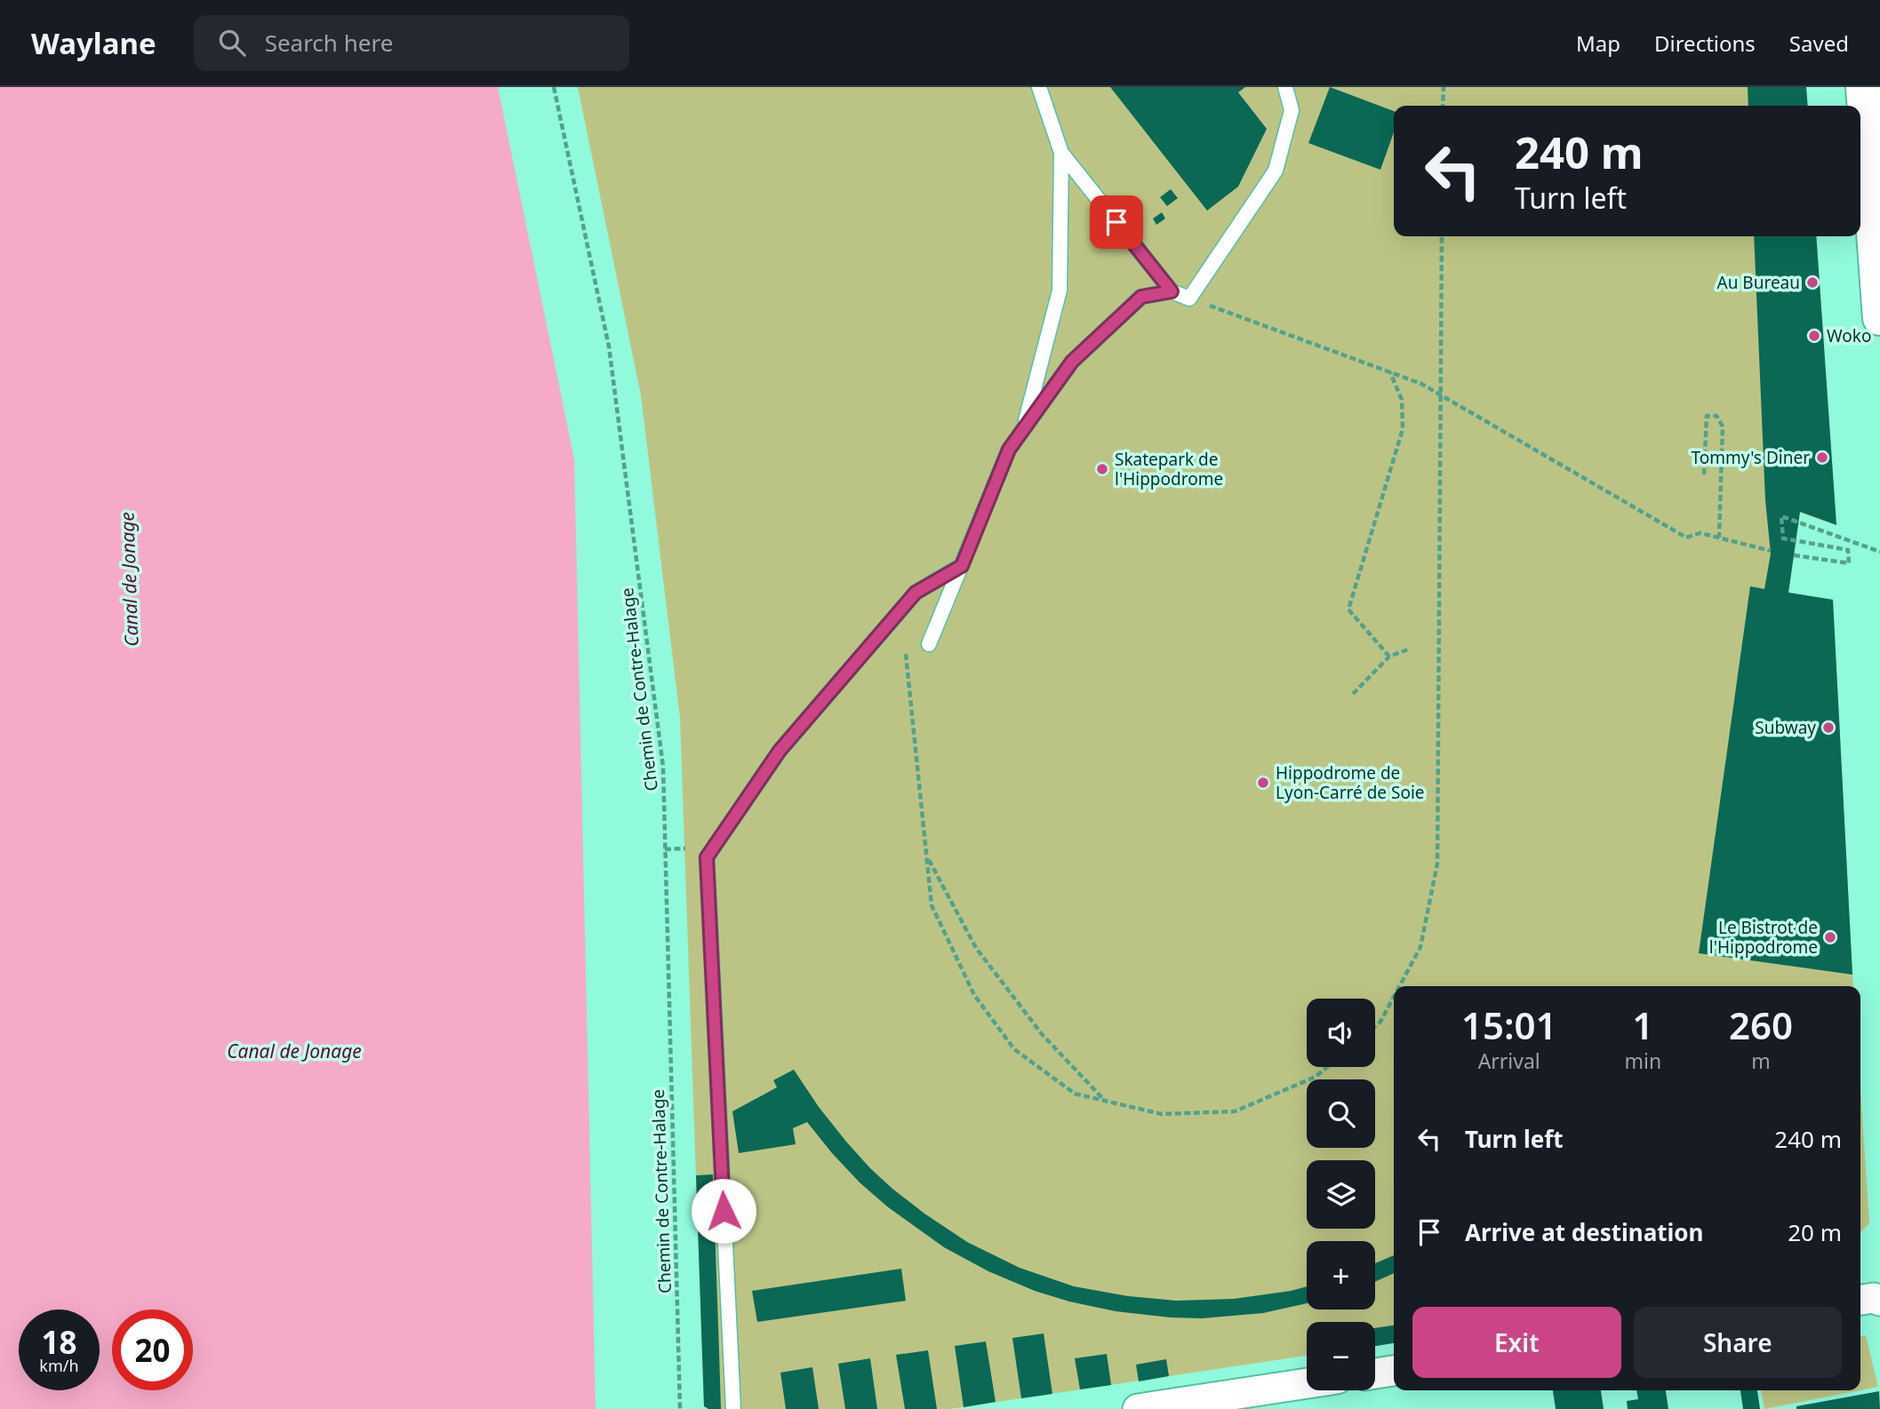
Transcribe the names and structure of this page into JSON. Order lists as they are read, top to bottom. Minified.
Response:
{"streets":{"path":["Chemin de Contre-Halage"]},"water":["Canal de Jonage"],"places":["Au Bureau","Woko","Tommy's Diner","Skatepark de l'Hippodrome","Subway","Hippodrome de Lyon-Carré de Soie","Le Bistrot de l'Hippodrome"],"page":{"header":"Waylane","search":"Search here","nav":["Map","Directions","Saved"],"turn":["240 m","Turn left"],"eta":["15:01","Arrival","1","min","260","m"],"map_buttons":["+","−"],"list":[{"name":"Turn left","value":"240 m"},{"name":"Arrive at destination","value":"20 m"}],"buttons":["Exit","Share"],"speed":"18 km/h","limit":"20"}}
